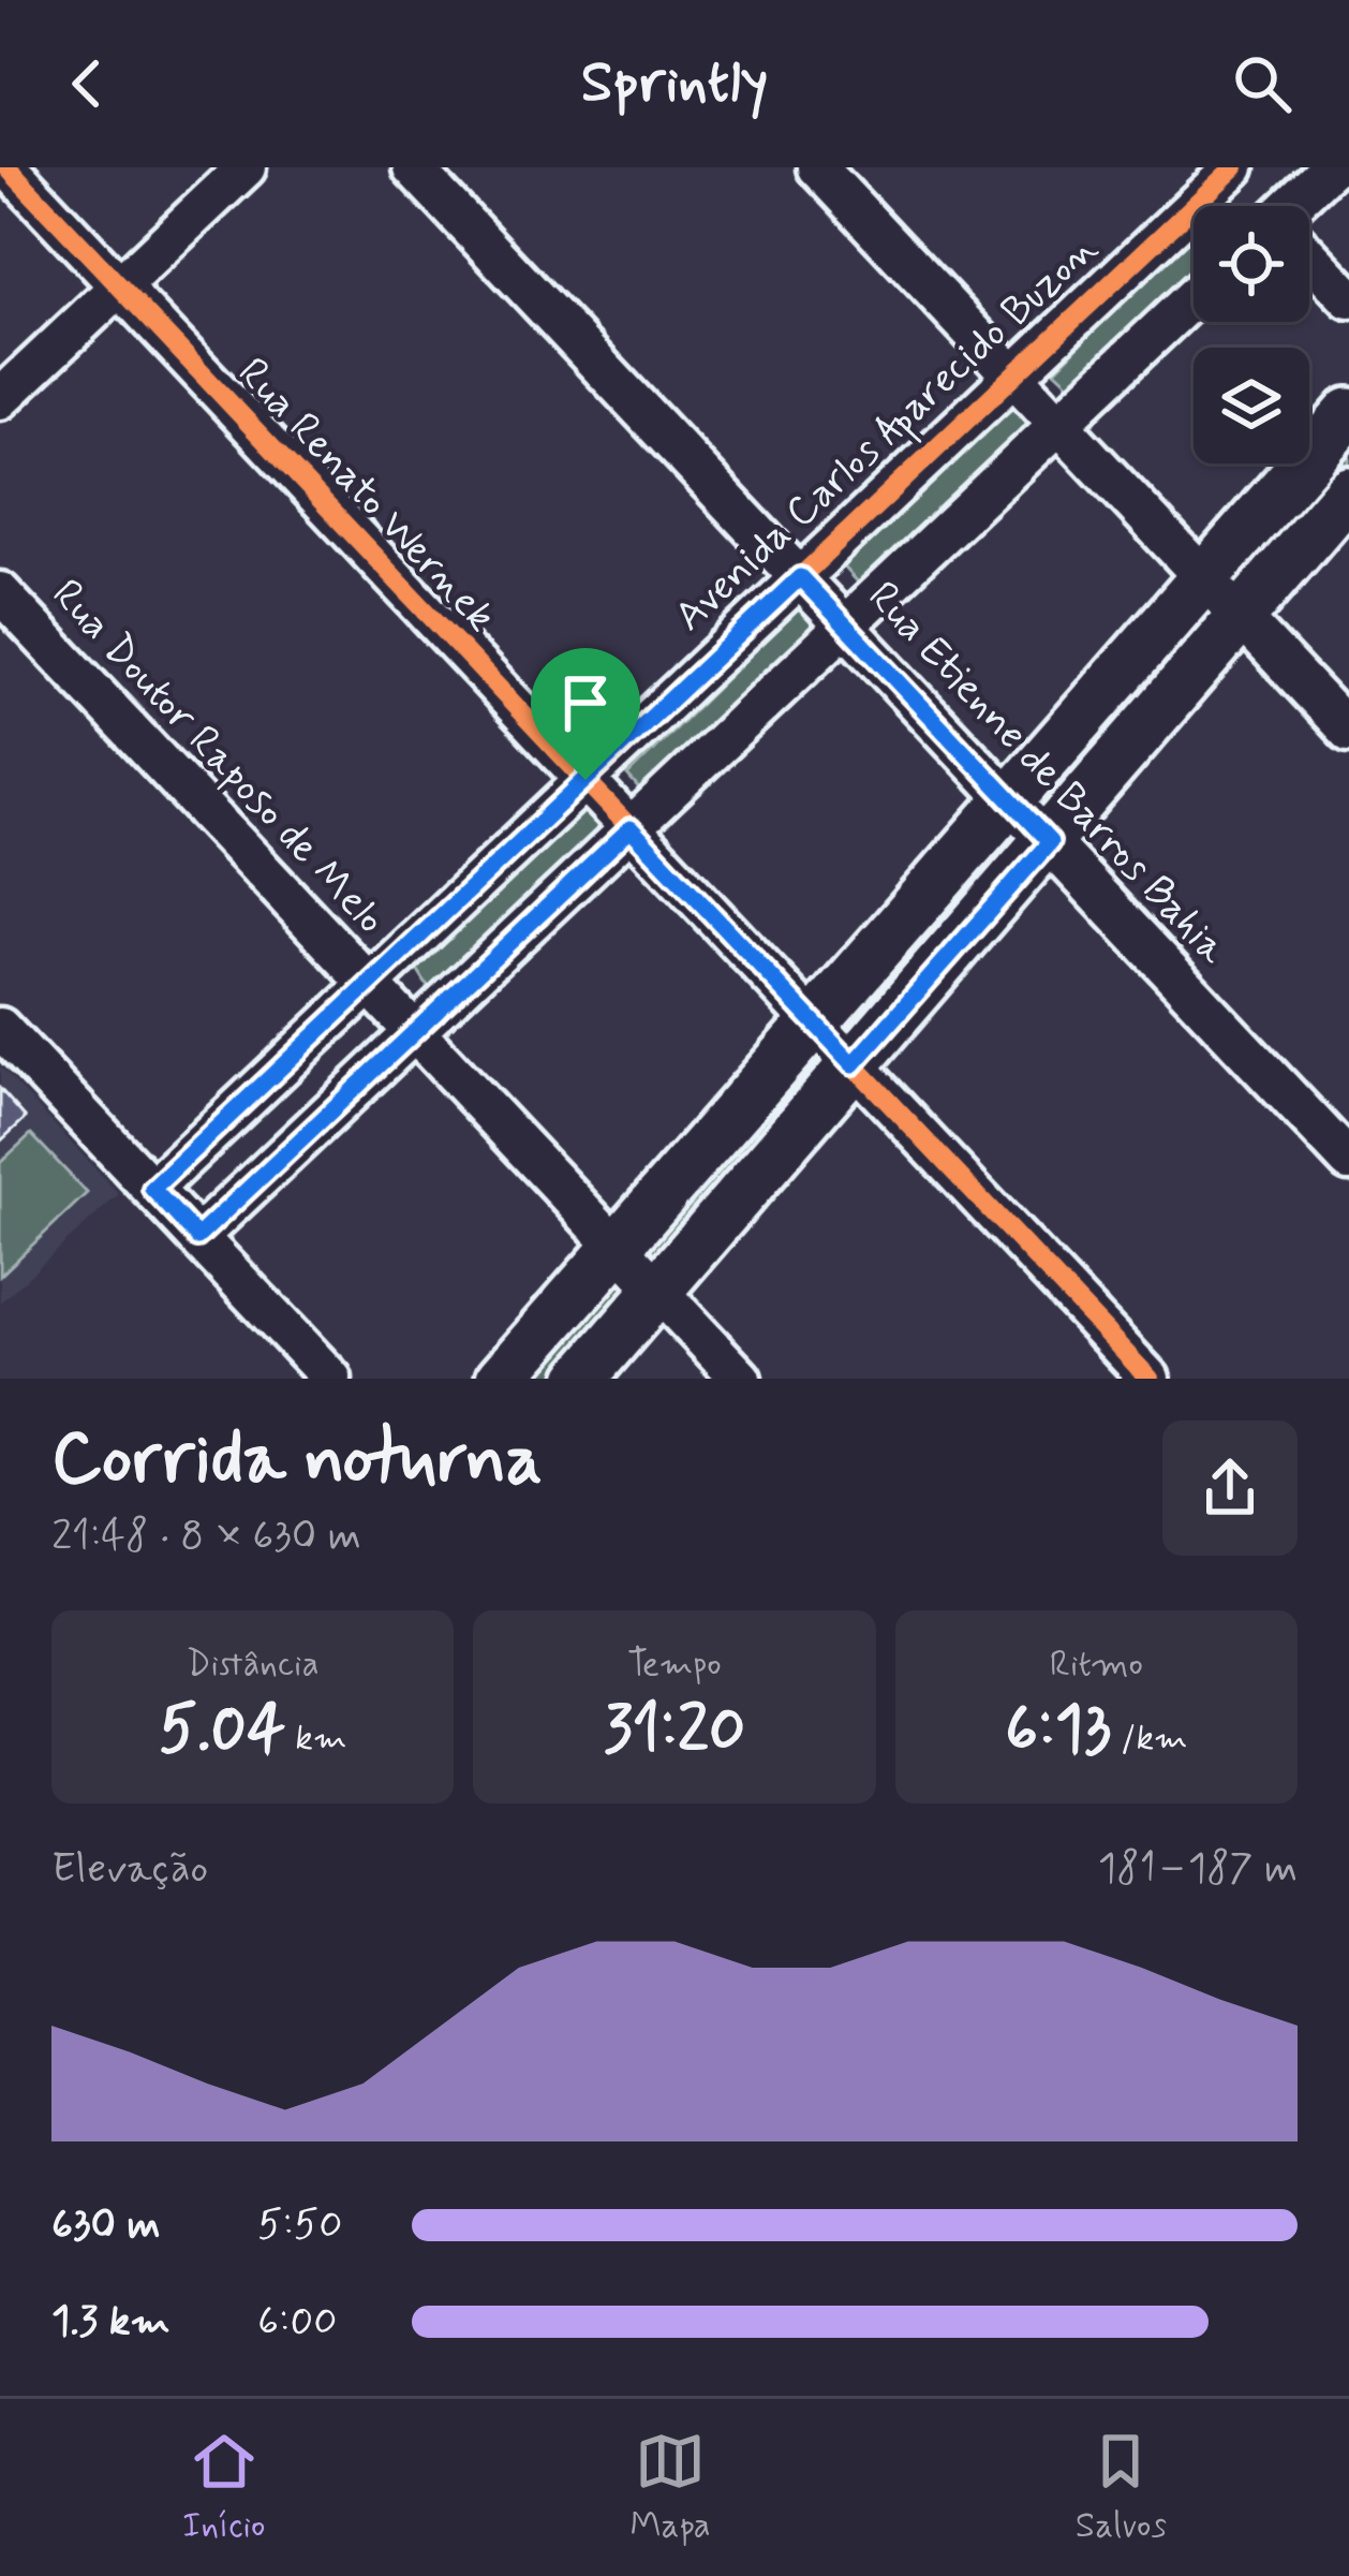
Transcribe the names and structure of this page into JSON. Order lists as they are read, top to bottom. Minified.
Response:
{"streets":{"street":["Avenida Carlos Aparecido Buzon","Rua Renato Wernek","Rua Doutor Raposo de Melo","Rua Etienne de Barros Bahia"]},"crossings":[["Avenida Carlos Aparecido Buzon","Rua Renato Wernek"],["Avenida Carlos Aparecido Buzon","Rua Doutor Raposo de Melo"],["Avenida Carlos Aparecido Buzon","Rua Etienne de Barros Bahia"]],"page":{"header":"Sprintly","heading":["Corrida noturna","21:48 · 8 × 630 m"],"stats":[["Distância","5.04 km"],["Tempo","31:20"],["Ritmo","6:13 /km"]],"chart":["Elevação","181–187 m"],"list":[{"name":"630 m","note":"5:50"},{"name":"1.3 km","note":"6:00"}],"tabs":["Início","Mapa","Salvos"]}}
